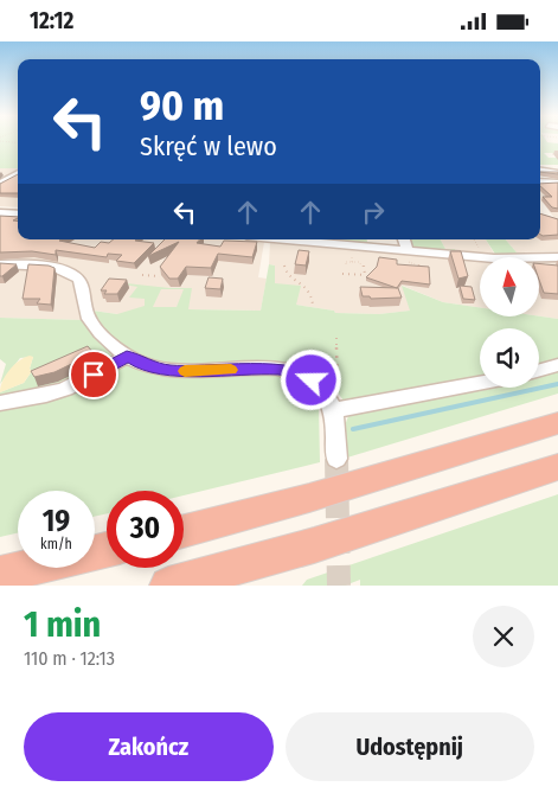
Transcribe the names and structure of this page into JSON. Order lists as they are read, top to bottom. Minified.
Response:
{"north":"top","page":{"status":"12:12","turn":["90 m","Skręć w lewo"],"speed":"19 km/h","limit":"30","heading":["1 min","110 m · 12:13"],"buttons":["Zakończ","Udostępnij"]}}
